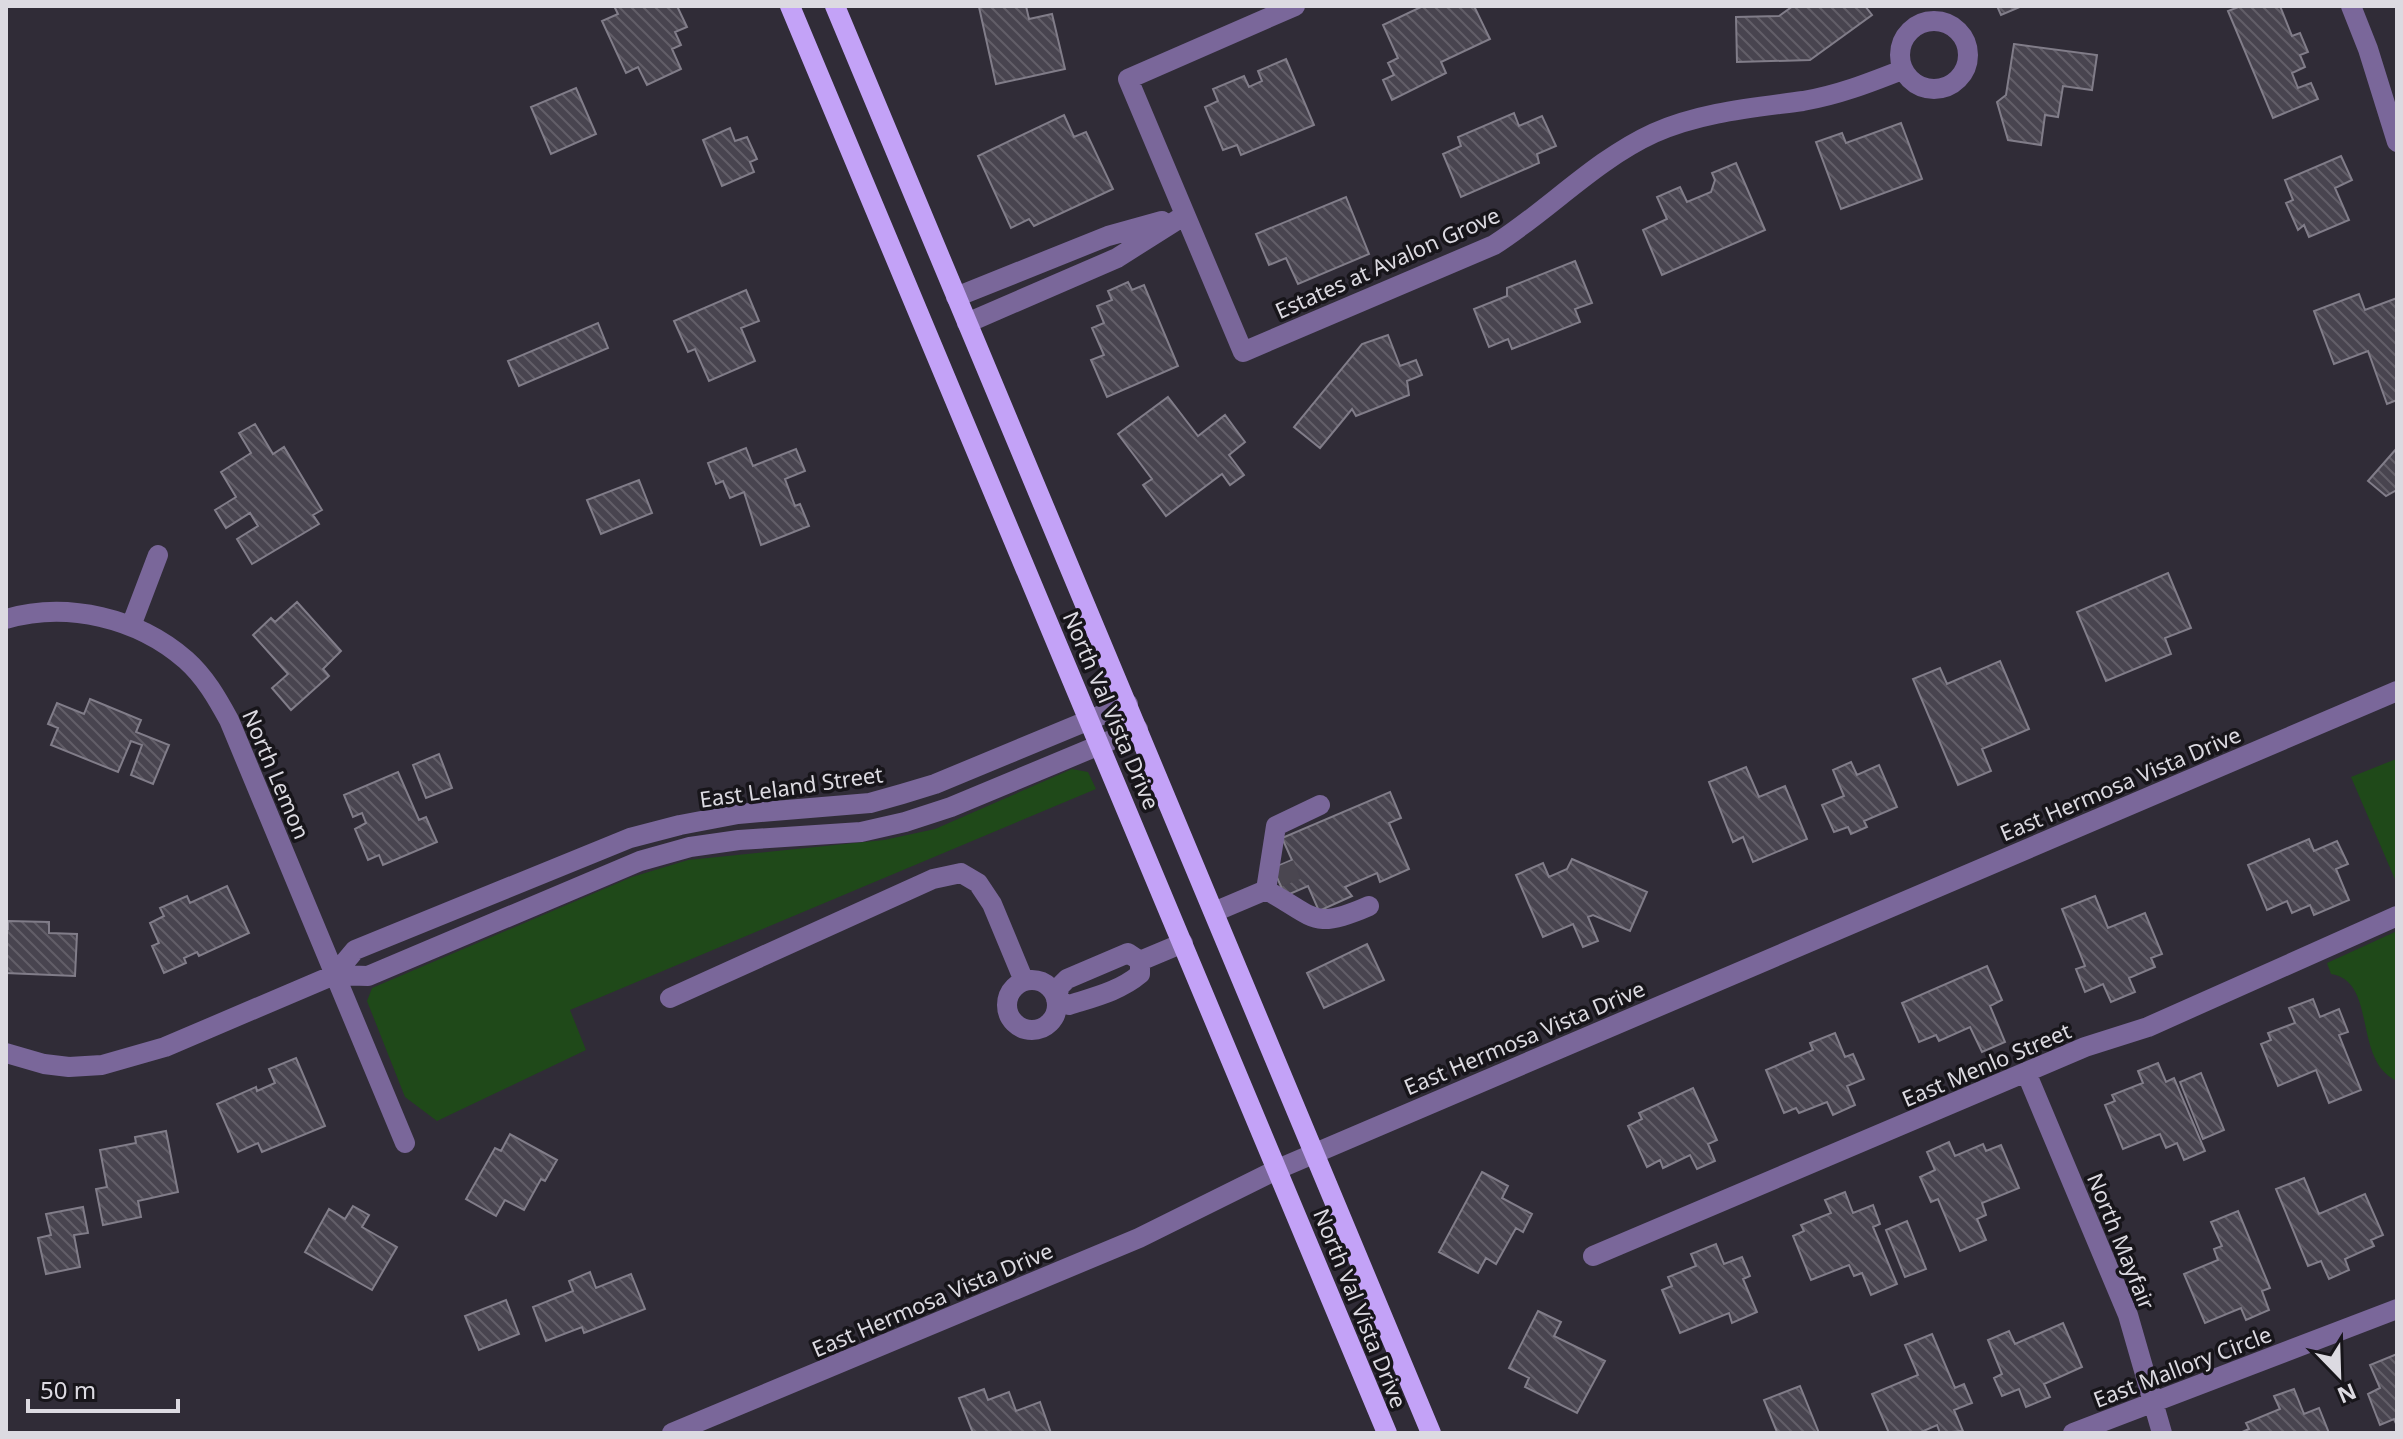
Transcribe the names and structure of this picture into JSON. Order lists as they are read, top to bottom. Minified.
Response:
{"streets":{"main road":["North Val Vista Drive"],"street":["Estates at Avalon Grove","North Lemon","East Hermosa Vista Drive","East Leland Street","East Menlo Street","North Mayfair","East Mallory Circle"]},"crossings":[["North Val Vista Drive","East Hermosa Vista Drive"],["North Val Vista Drive","East Leland Street"],["North Lemon","East Leland Street"],["East Menlo Street","North Mayfair"],["North Mayfair","East Mallory Circle"]],"scale_bar":"50 m","north":"bottom right"}
